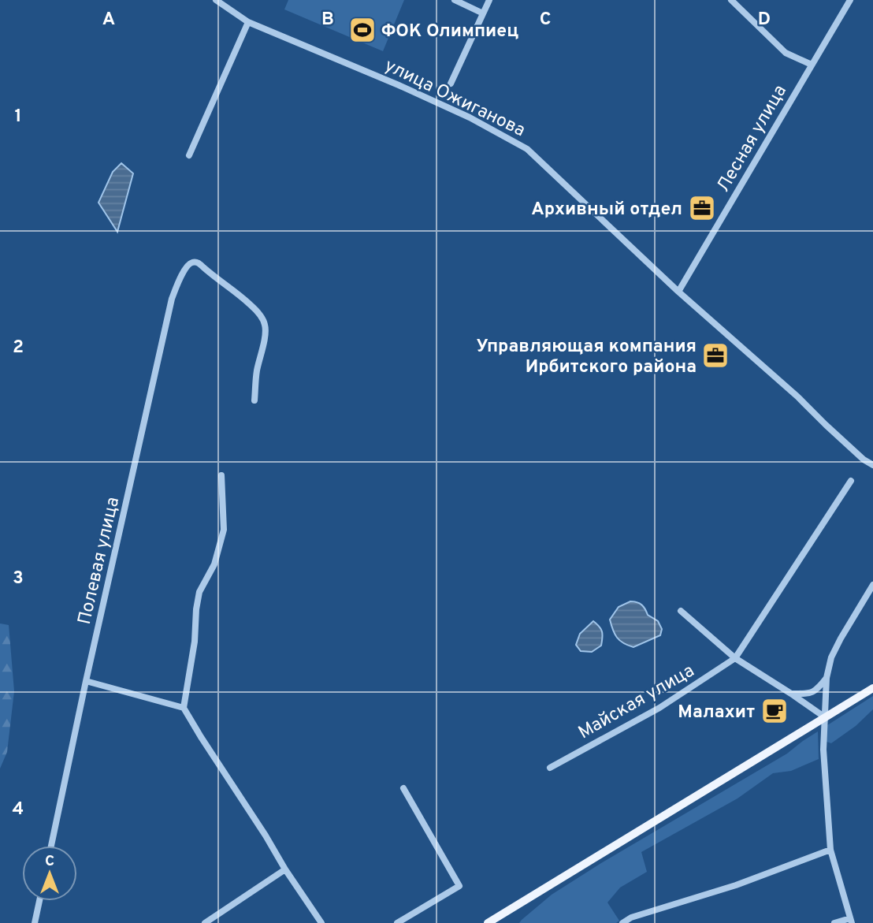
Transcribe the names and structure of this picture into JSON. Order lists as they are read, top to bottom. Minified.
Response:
{"streets":{"street":["улица Ожиганова","Лесная улица","Полевая улица","Майская улица"]},"crossings":[["улица Ожиганова","Лесная улица"]],"places":{"sports":["ФОК Олимпиец"],"office":["Архивный отдел","Управляющая компания Ирбитского района"],"cafe":["Малахит"]},"north":"top","grid":{"columns":["A","B","C","D"],"rows":["1","2","3","4"]}}
